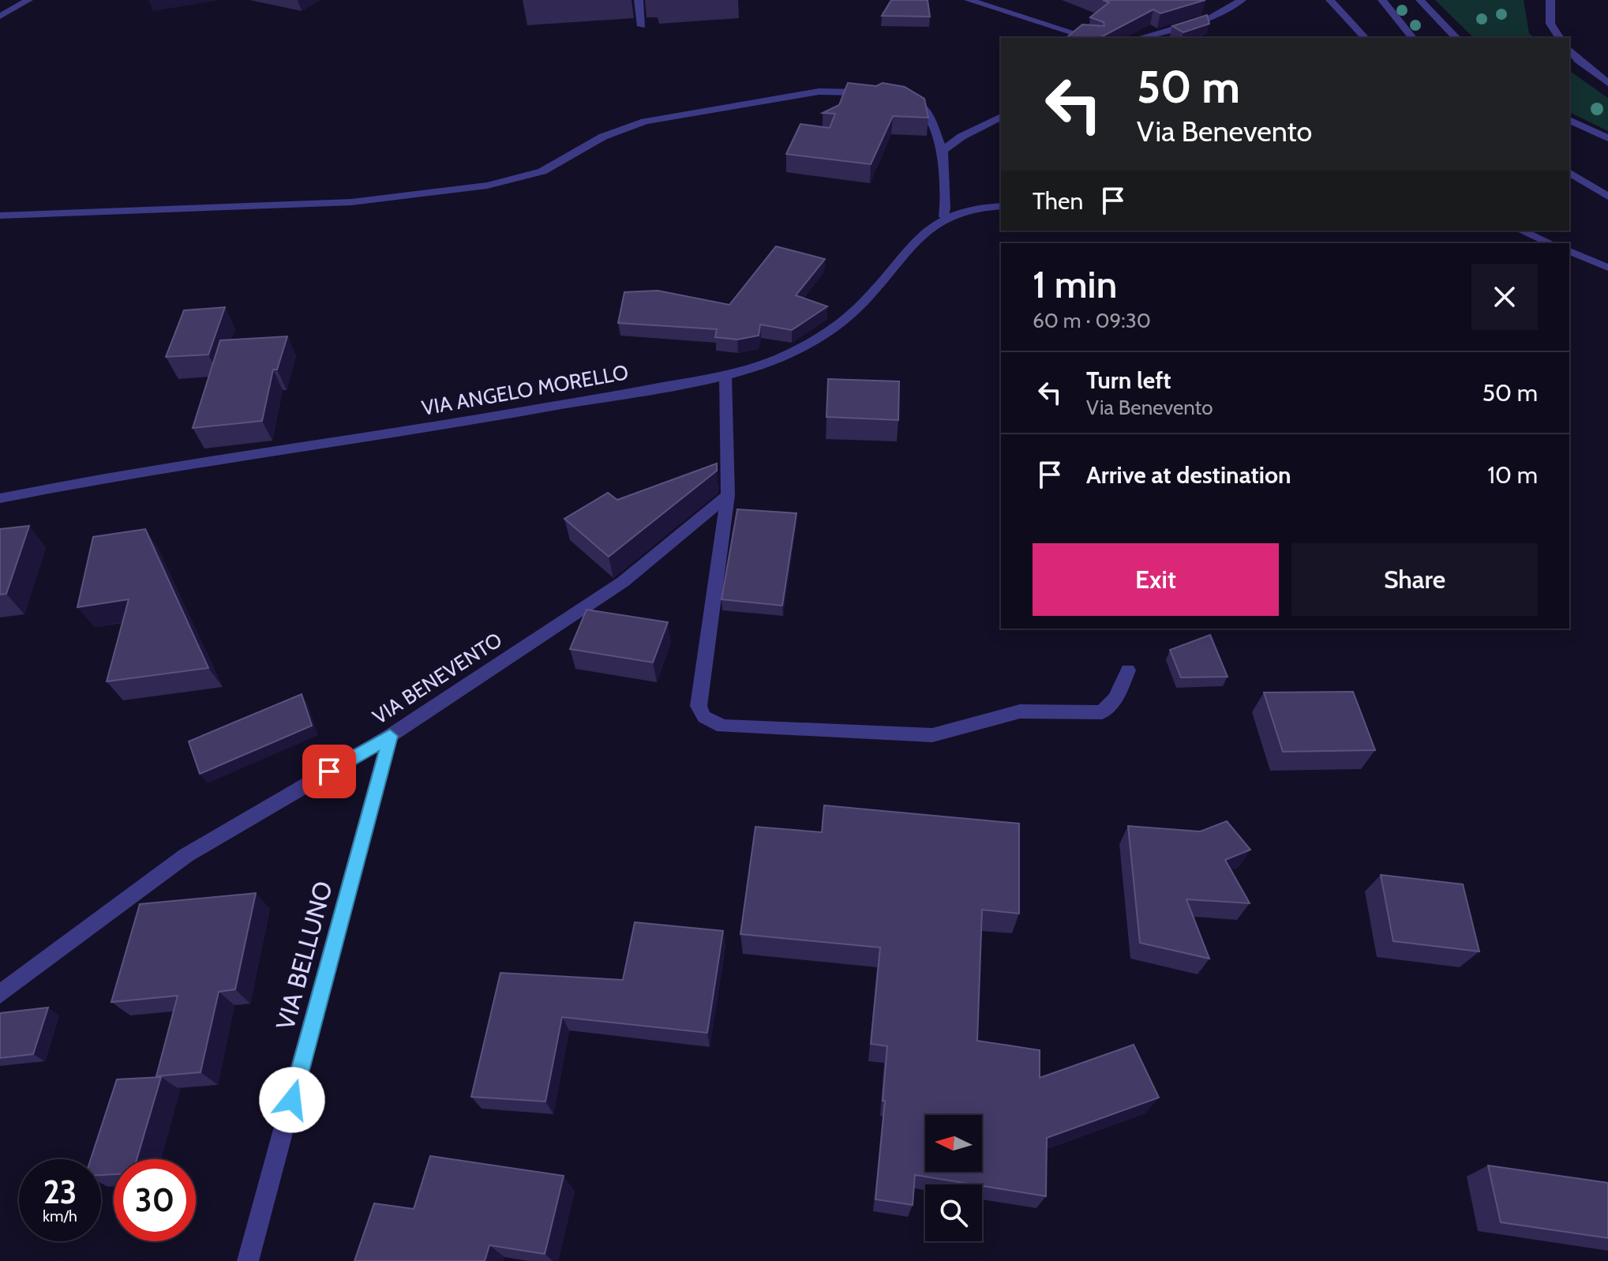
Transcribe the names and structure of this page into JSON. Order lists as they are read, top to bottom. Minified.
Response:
{"streets":{"street":["VIA ANGELO MORELLO","VIA BENEVENTO","VIA BELLUNO"]},"crossings":[["VIA BENEVENTO","VIA BELLUNO"]],"north":"left","page":{"turn":["50 m","Via Benevento"],"then":"Then","heading":["1 min","60 m · 09:30"],"list":[{"name":"Turn left","note":"Via Benevento","value":"50 m"},{"name":"Arrive at destination","value":"10 m"}],"buttons":["Exit","Share"],"speed":"23 km/h","limit":"30"}}
